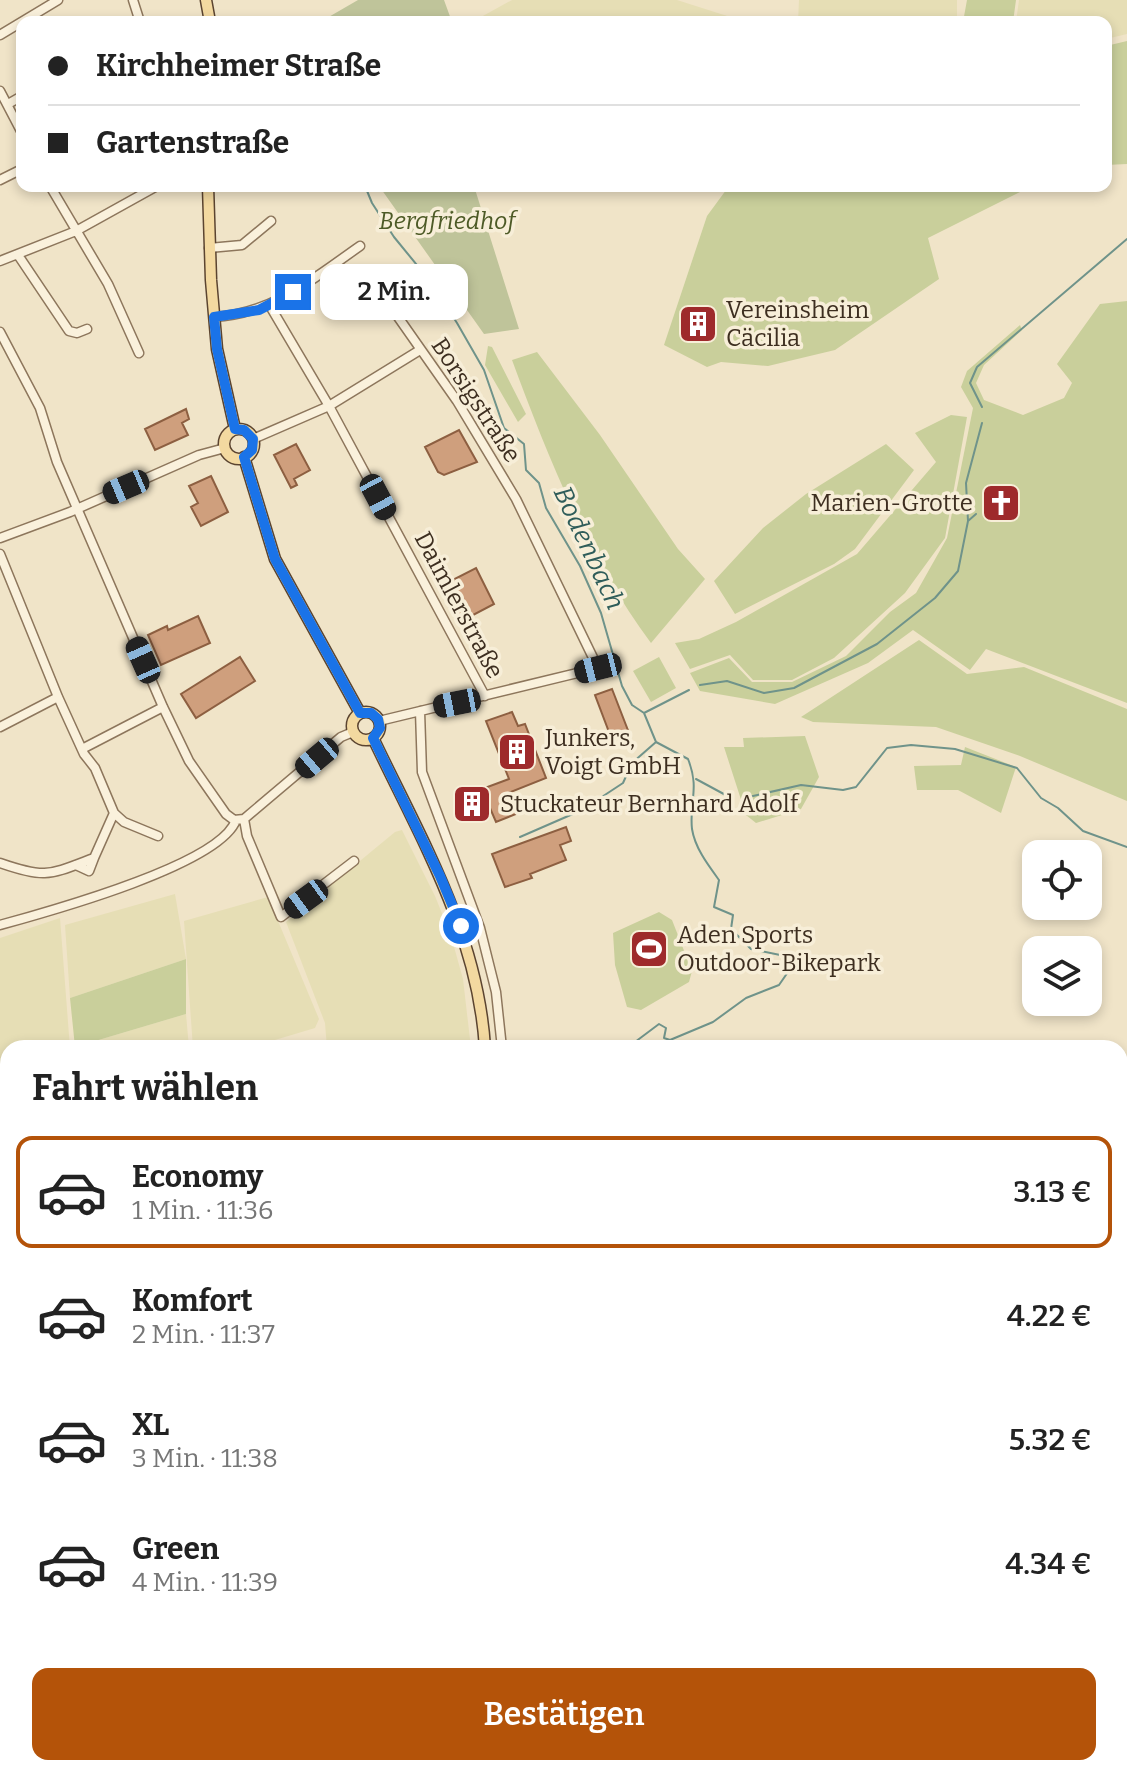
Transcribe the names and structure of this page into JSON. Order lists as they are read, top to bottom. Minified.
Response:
{"streets":{"street":["Borsigstraße","Daimlerstraße"]},"crossings":[["Borsigstraße","Daimlerstraße"]],"water":["Bodenbach"],"parks":["Bergfriedhof"],"places":{"building":["Vereinsheim Cäcilia","Junkers, Voigt GmbH","Stuckateur Bernhard Adolf"],"church":["Marien-Grotte"],"sports":["Aden Sports Outdoor-Bikepark"]},"page":{"banner":["Kirchheimer Straße","Gartenstraße"],"bubble":"2 Min.","heading":"Fahrt wählen","list":[{"name":"Economy","note":"1 Min. · 11:36","value":"3.13 €"},{"name":"Komfort","note":"2 Min. · 11:37","value":"4.22 €"},{"name":"XL","note":"3 Min. · 11:38","value":"5.32 €"},{"name":"Green","note":"4 Min. · 11:39","value":"4.34 €"}],"buttons":"Bestätigen"}}
